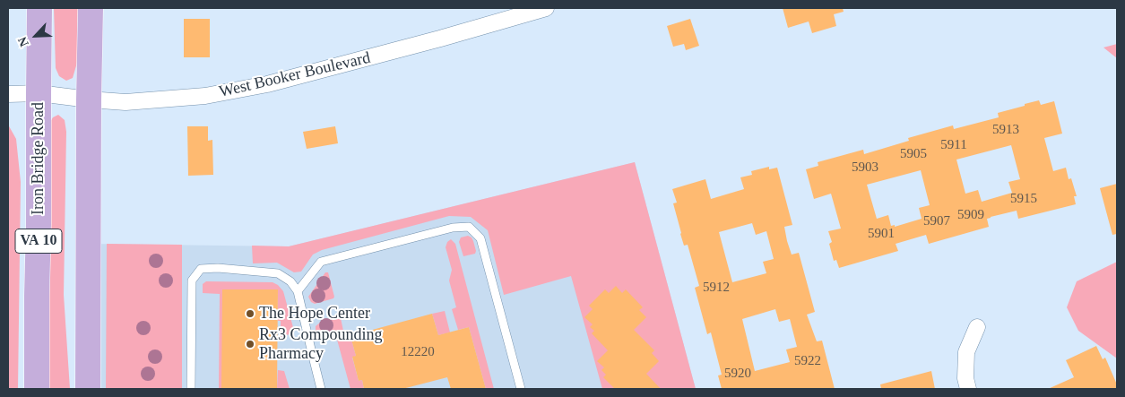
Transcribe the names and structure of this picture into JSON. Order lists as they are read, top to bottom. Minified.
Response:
{"streets":{"main road":["Iron Bridge Road","VA 10"],"street":["West Booker Boulevard"]},"crossings":[["West Booker Boulevard","Iron Bridge Road"]],"places":["The Hope Center","Rx3 Compounding Pharmacy"],"house_numbers":["5913","5911","5905","5903","5915","5909","5907","5901","5912","12220","5922","5920"],"north":"bottom left"}
